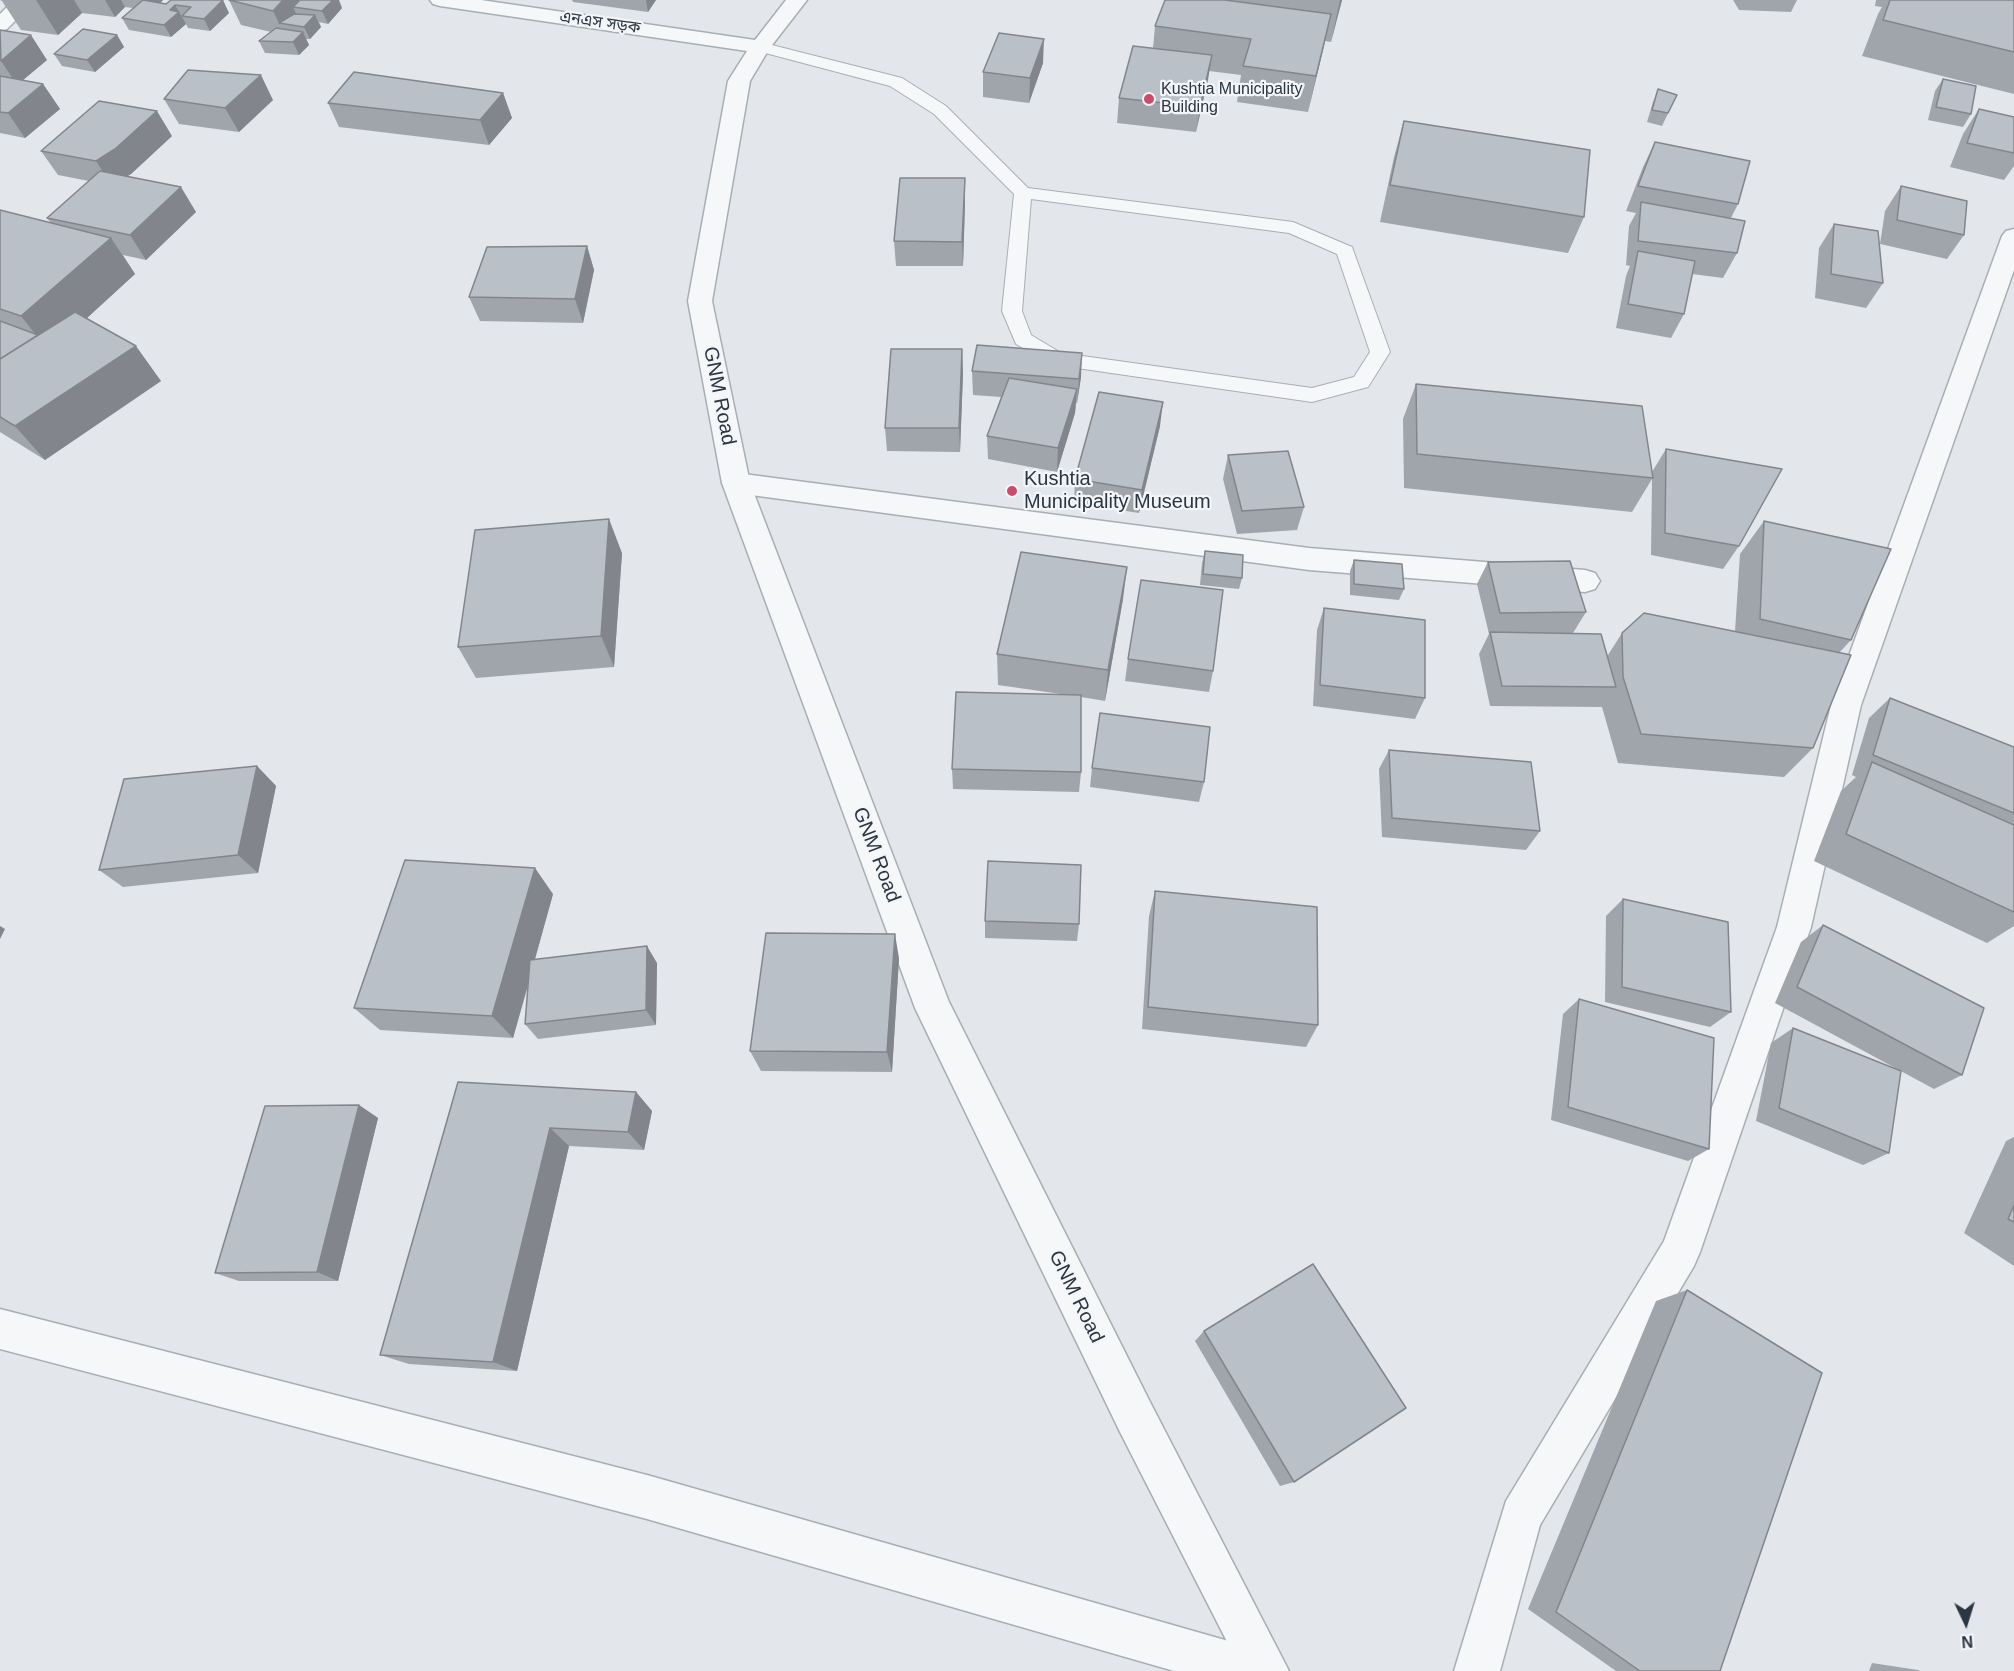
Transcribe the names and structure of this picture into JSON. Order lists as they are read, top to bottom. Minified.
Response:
{"streets":{"street":["এনএস সড়ক","GNM Road"]},"crossings":[["এনএস সড়ক","GNM Road"]],"places":["Kushtia Municipality Building","Kushtia Municipality Museum"],"north":"bottom"}
